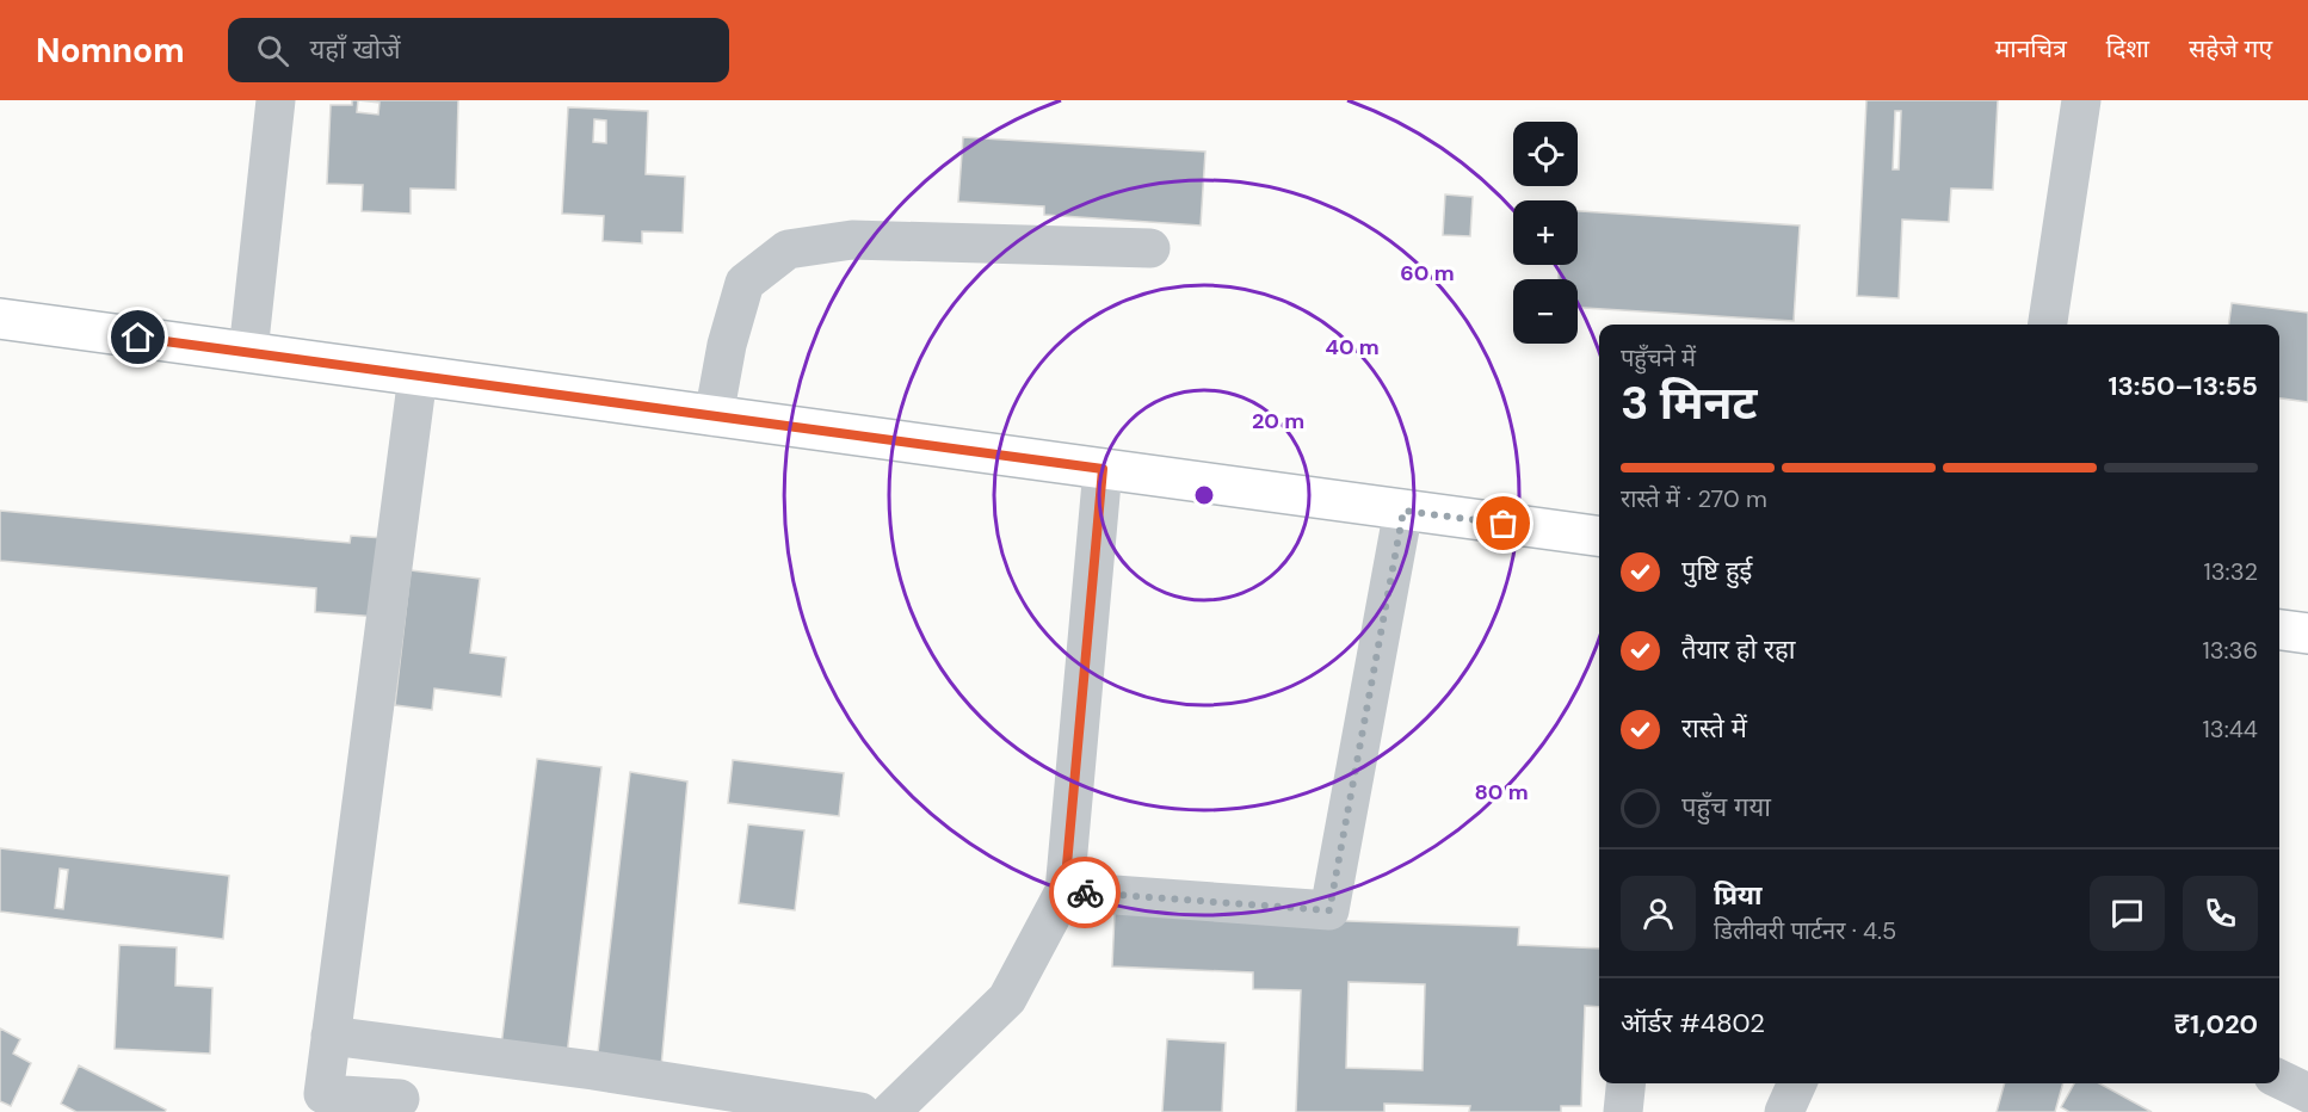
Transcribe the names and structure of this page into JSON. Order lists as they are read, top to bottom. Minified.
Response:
{"page":{"header":"Nomnom","search":"यहाँ खोजें","nav":["मानचित्र","दिशा","सहेजे गए"],"map_buttons":["+","−"],"heading":["3 मिनट","पहुँचने में","13:50–13:55"],"panel":["प्रिया","डिलीवरी पार्टनर · 4.5","ऑर्डर #4802","₹1,020"],"bar":"रास्ते में · 270 m","list":[["पुष्टि हुई","13:32"],["तैयार हो रहा","13:36"],["रास्ते में","13:44"],"पहुँच गया"]},"rings":["60 m","40 m","20 m","80 m"]}
